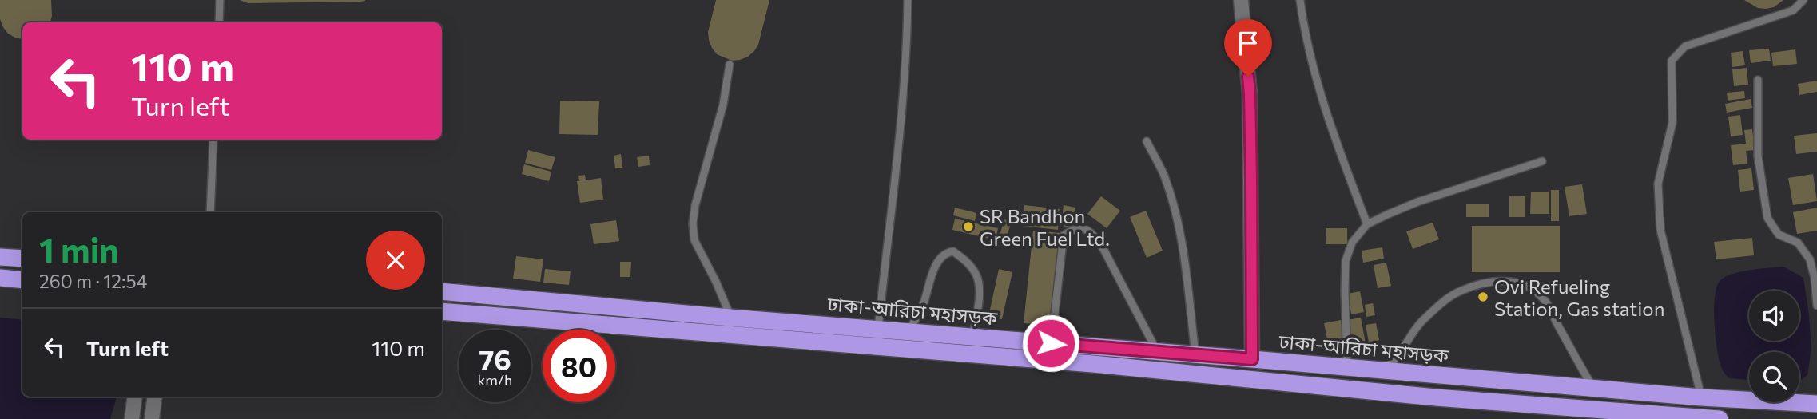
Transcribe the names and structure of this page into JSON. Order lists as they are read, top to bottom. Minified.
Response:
{"streets":{"highway":["ঢাকা-আরিচা মহাসড়ক"]},"places":["SR Bandhon Green Fuel Ltd.","Ovi Refueling Station, Gas station"],"page":{"turn":["110 m","Turn left"],"heading":["1 min","260 m · 12:54"],"list":[{"name":"Turn left","value":"110 m"}],"speed":"76 km/h","limit":"80"}}
